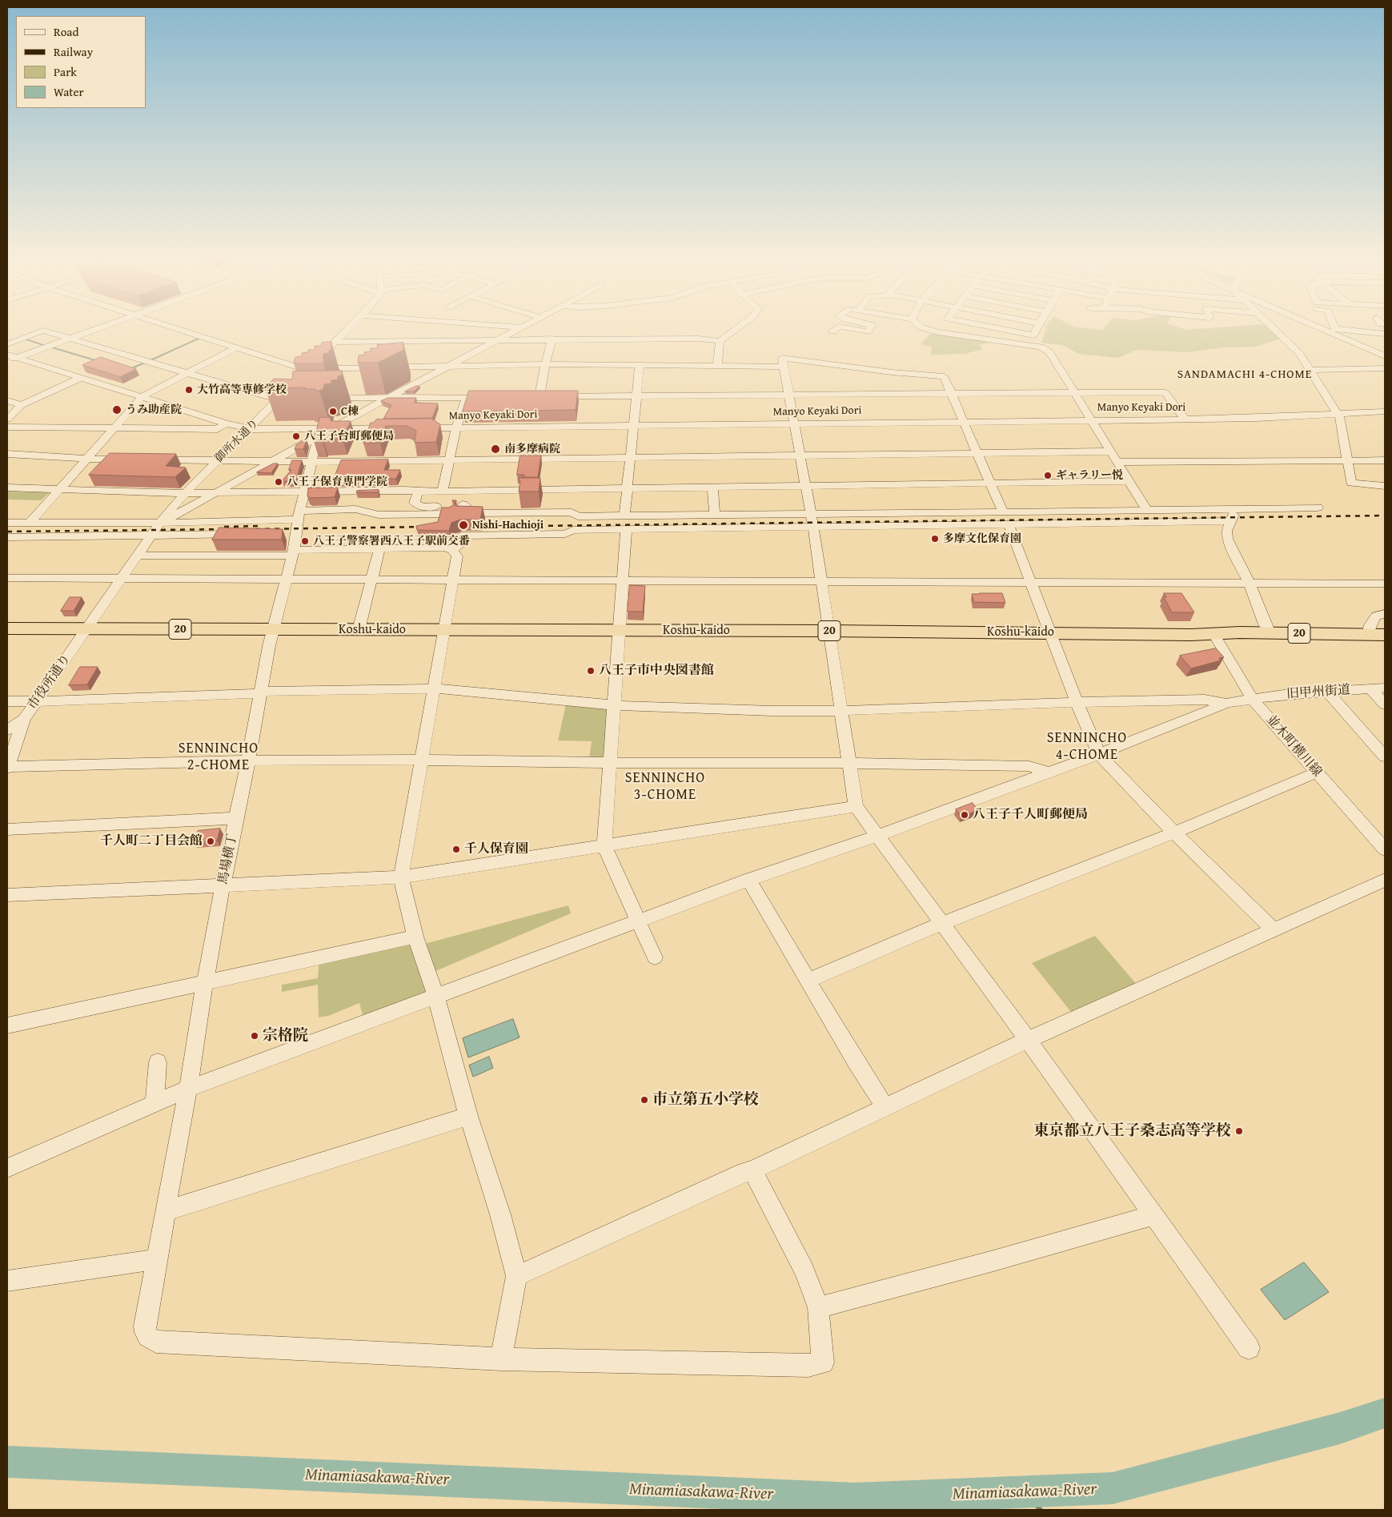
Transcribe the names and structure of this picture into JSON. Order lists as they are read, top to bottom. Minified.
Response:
{"streets":{"highway":["20","Koshu-kaido"],"street":["Manyo Keyaki Dori","御所水通り","市役所通り","旧甲州街道","並木町横川線","馬場横丁"]},"crossings":[["御所水通り","Koshu-kaido"],["御所水通り","市役所通り"],["Koshu-kaido","市役所通り"],["Koshu-kaido","並木町横川線"],["Koshu-kaido","馬場横丁"],["旧甲州街道","並木町横川線"]],"districts":["SANDAMACHI 4-CHOME","SENNINCHO 4-CHOME","SENNINCHO 2-CHOME","SENNINCHO 3-CHOME"],"water":["Minamiasakawa-River"],"places":["大竹高等専修学校","うみ助産院","C棟","八王子台町郵便局","南多摩病院","ギャラリー悦","八王子保育専門学院","Nishi-Hachioji","多摩文化保育園","八王子警察署西八王子駅前交番","八王子市中央図書館","八王子千人町郵便局","千人町二丁目会館","千人保育園","宗格院","市立第五小学校","東京都立八王子桑志高等学校"],"legend":["Road","Railway","Park","Water"]}
